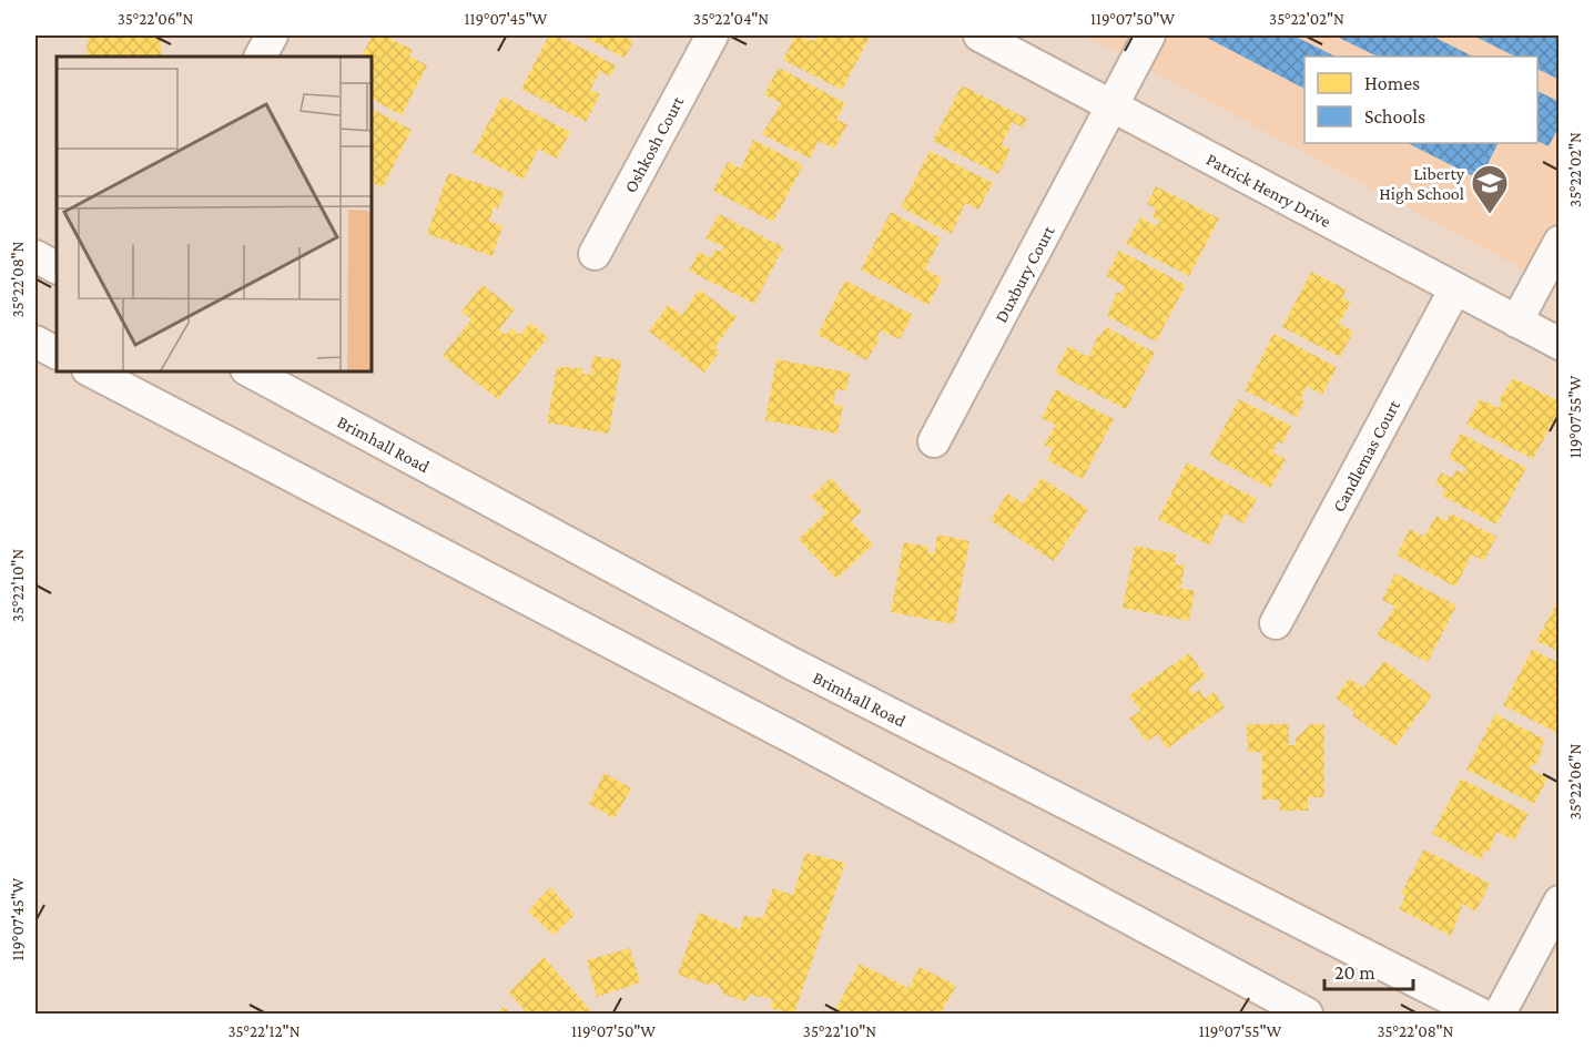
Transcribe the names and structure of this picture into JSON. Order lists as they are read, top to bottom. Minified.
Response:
{"streets":{"street":["Oshkosh Court","Patrick Henry Drive","Duxbury Court","Brimhall Road","Candlemas Court"]},"crossings":[["Patrick Henry Drive","Duxbury Court"],["Patrick Henry Drive","Candlemas Court"]],"places":{"school or university":["Liberty High School"]},"legend":["Homes","Schools"],"scale_bar":"20 m","coordinates":["35°22'06\"N","119°07'45\"W","35°22'04\"N","119°07'50\"W","35°22'02\"N","35°22'08\"N","119°07'55\"W","35°22'10\"N","35°22'12\"N"]}
